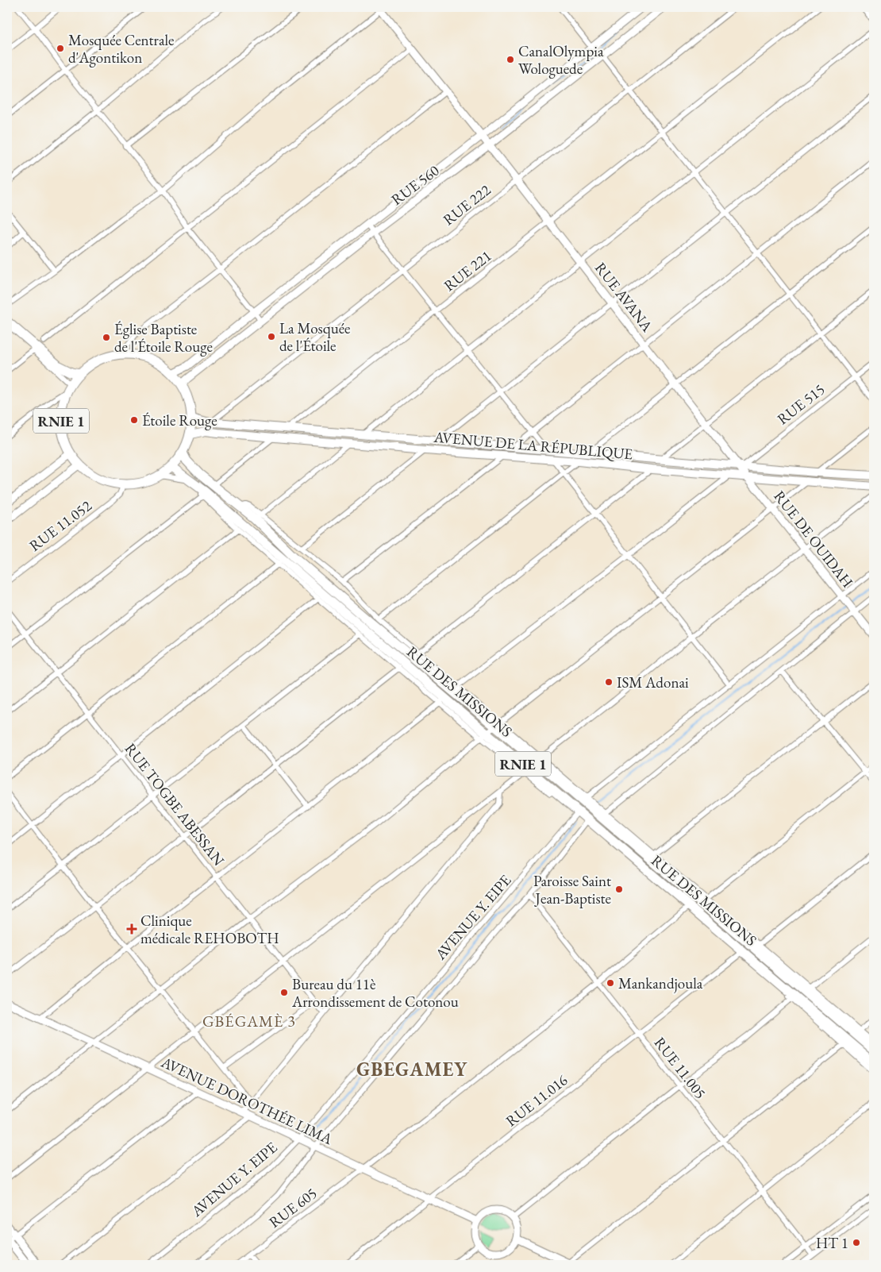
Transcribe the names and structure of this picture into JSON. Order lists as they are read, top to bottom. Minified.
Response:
{"streets":{"highway":["RNIE 1","RUE DES MISSIONS"],"main road":["RUE 560","RUE AVANA","AVENUE DE LA RÉPUBLIQUE","RUE DE OUIDAH","AVENUE DOROTHÉE LIMA"],"street":["RUE 222","RUE 221","RUE 515","RUE 11.052","RUE TOGBE ABESSAN","AVENUE Y. EIPE","RUE 11.005","RUE 11.016","RUE 605"]},"crossings":[["RUE 560","RUE AVANA"],["RUE 560","RNIE 1"],["RUE 560","AVENUE DE LA RÉPUBLIQUE"],["RUE 560","RUE 11.052"],["RUE 560","RUE DES MISSIONS"],["RUE 222","RUE AVANA"],["RUE 222","AVENUE DE LA RÉPUBLIQUE"],["RUE 221","RUE AVANA"],["RUE 221","AVENUE DE LA RÉPUBLIQUE"],["RUE AVANA","RUE 515"],["RUE AVANA","AVENUE DE LA RÉPUBLIQUE"],["RUE AVANA","RUE DE OUIDAH"],["RUE 515","AVENUE DE LA RÉPUBLIQUE"],["RUE 515","RUE DE OUIDAH"],["RNIE 1","AVENUE DE LA RÉPUBLIQUE"],["RNIE 1","RUE 11.052"],["RNIE 1","RUE DES MISSIONS"],["AVENUE DE LA RÉPUBLIQUE","RUE 11.052"],["AVENUE DE LA RÉPUBLIQUE","RUE DE OUIDAH"],["AVENUE DE LA RÉPUBLIQUE","RUE DES MISSIONS"],["RUE 11.052","RUE DES MISSIONS"],["AVENUE Y. EIPE","RUE 11.005"],["AVENUE Y. EIPE","AVENUE DOROTHÉE LIMA"],["RUE 11.005","RUE 11.016"],["RUE 11.005","RUE 605"],["AVENUE DOROTHÉE LIMA","RUE 11.016"],["AVENUE DOROTHÉE LIMA","RUE 605"]],"districts":["GBÉGAMÈ 3","GBEGAMEY"],"places":{"other":["Mosquée Centrale d'Agontikon","CanalOlympia Wologuede","La Mosquée de l'Étoile","Église Baptiste de l'Étoile Rouge","Étoile Rouge","ISM Adonai","Paroisse Saint Jean-Baptiste","Mankandjoula","Bureau du 11è Arrondissement de Cotonou","HT 1"],"health":["Clinique médicale REHOBOTH"]}}
